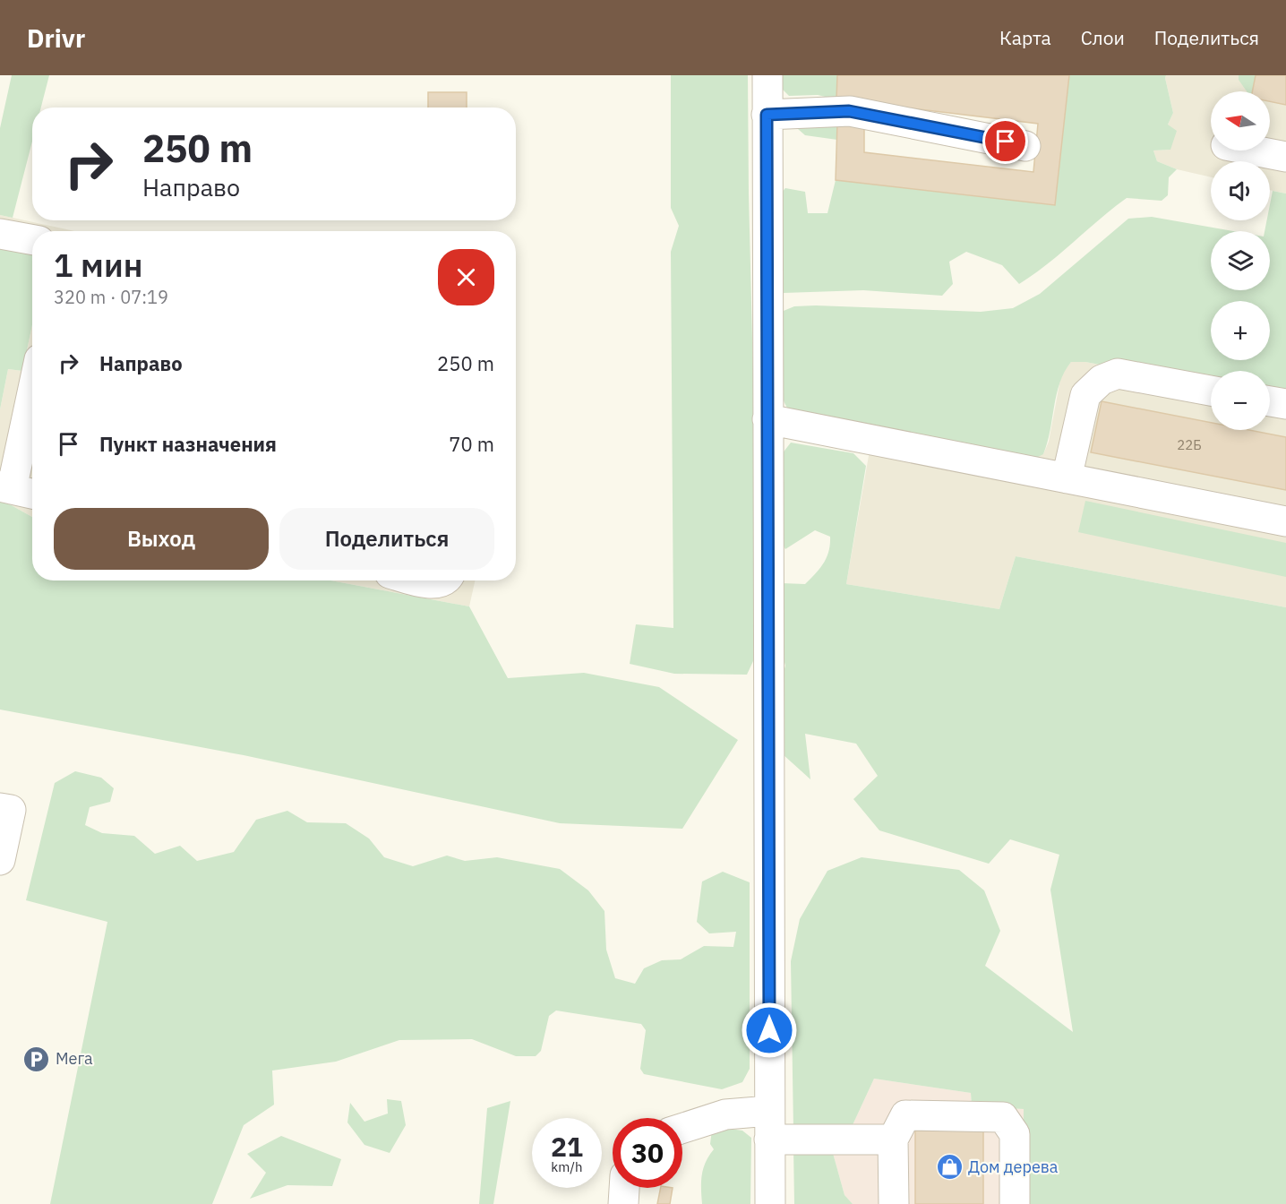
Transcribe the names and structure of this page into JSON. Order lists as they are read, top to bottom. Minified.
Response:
{"places":{"parking":["Мега"],"shop":["Дом дерева"]},"house_numbers":["22Б"],"north":"left","page":{"header":"Drivr","nav":["Карта","Слои","Поделиться"],"map_buttons":["+","−"],"turn":["250 m","Направо"],"heading":["1 мин","320 m · 07:19"],"list":[{"name":"Направо","value":"250 m"},{"name":"Пункт назначения","value":"70 m"}],"buttons":["Выход","Поделиться"],"speed":"21 km/h","limit":"30"}}
